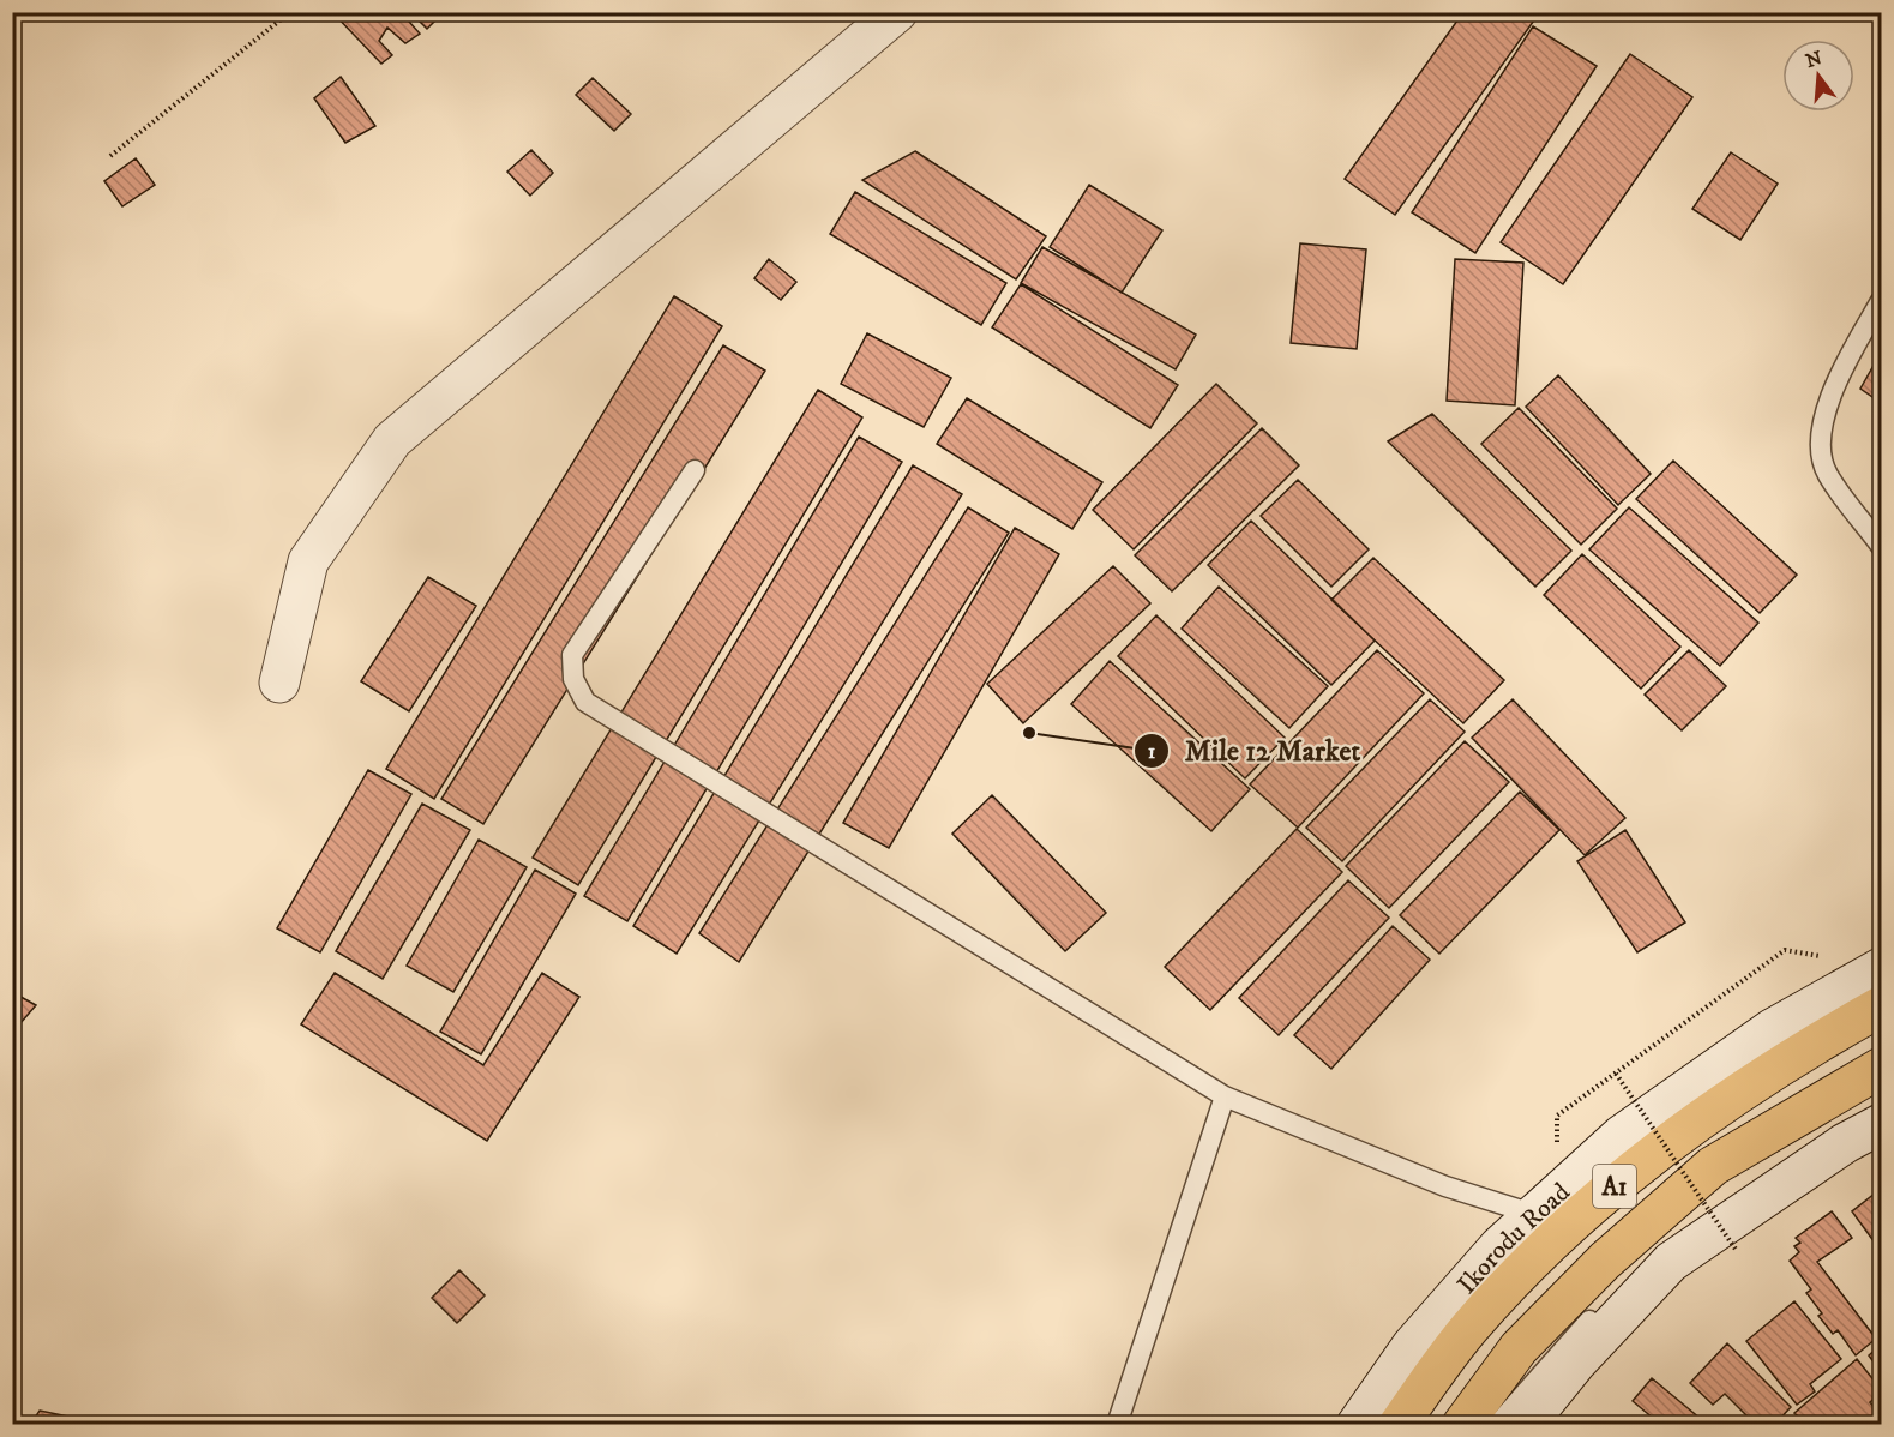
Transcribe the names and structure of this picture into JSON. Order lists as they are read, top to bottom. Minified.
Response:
{"streets":{"highway":["A1","Ikorodu Road"]},"places":["Mile 12 Market"],"north":"top"}
